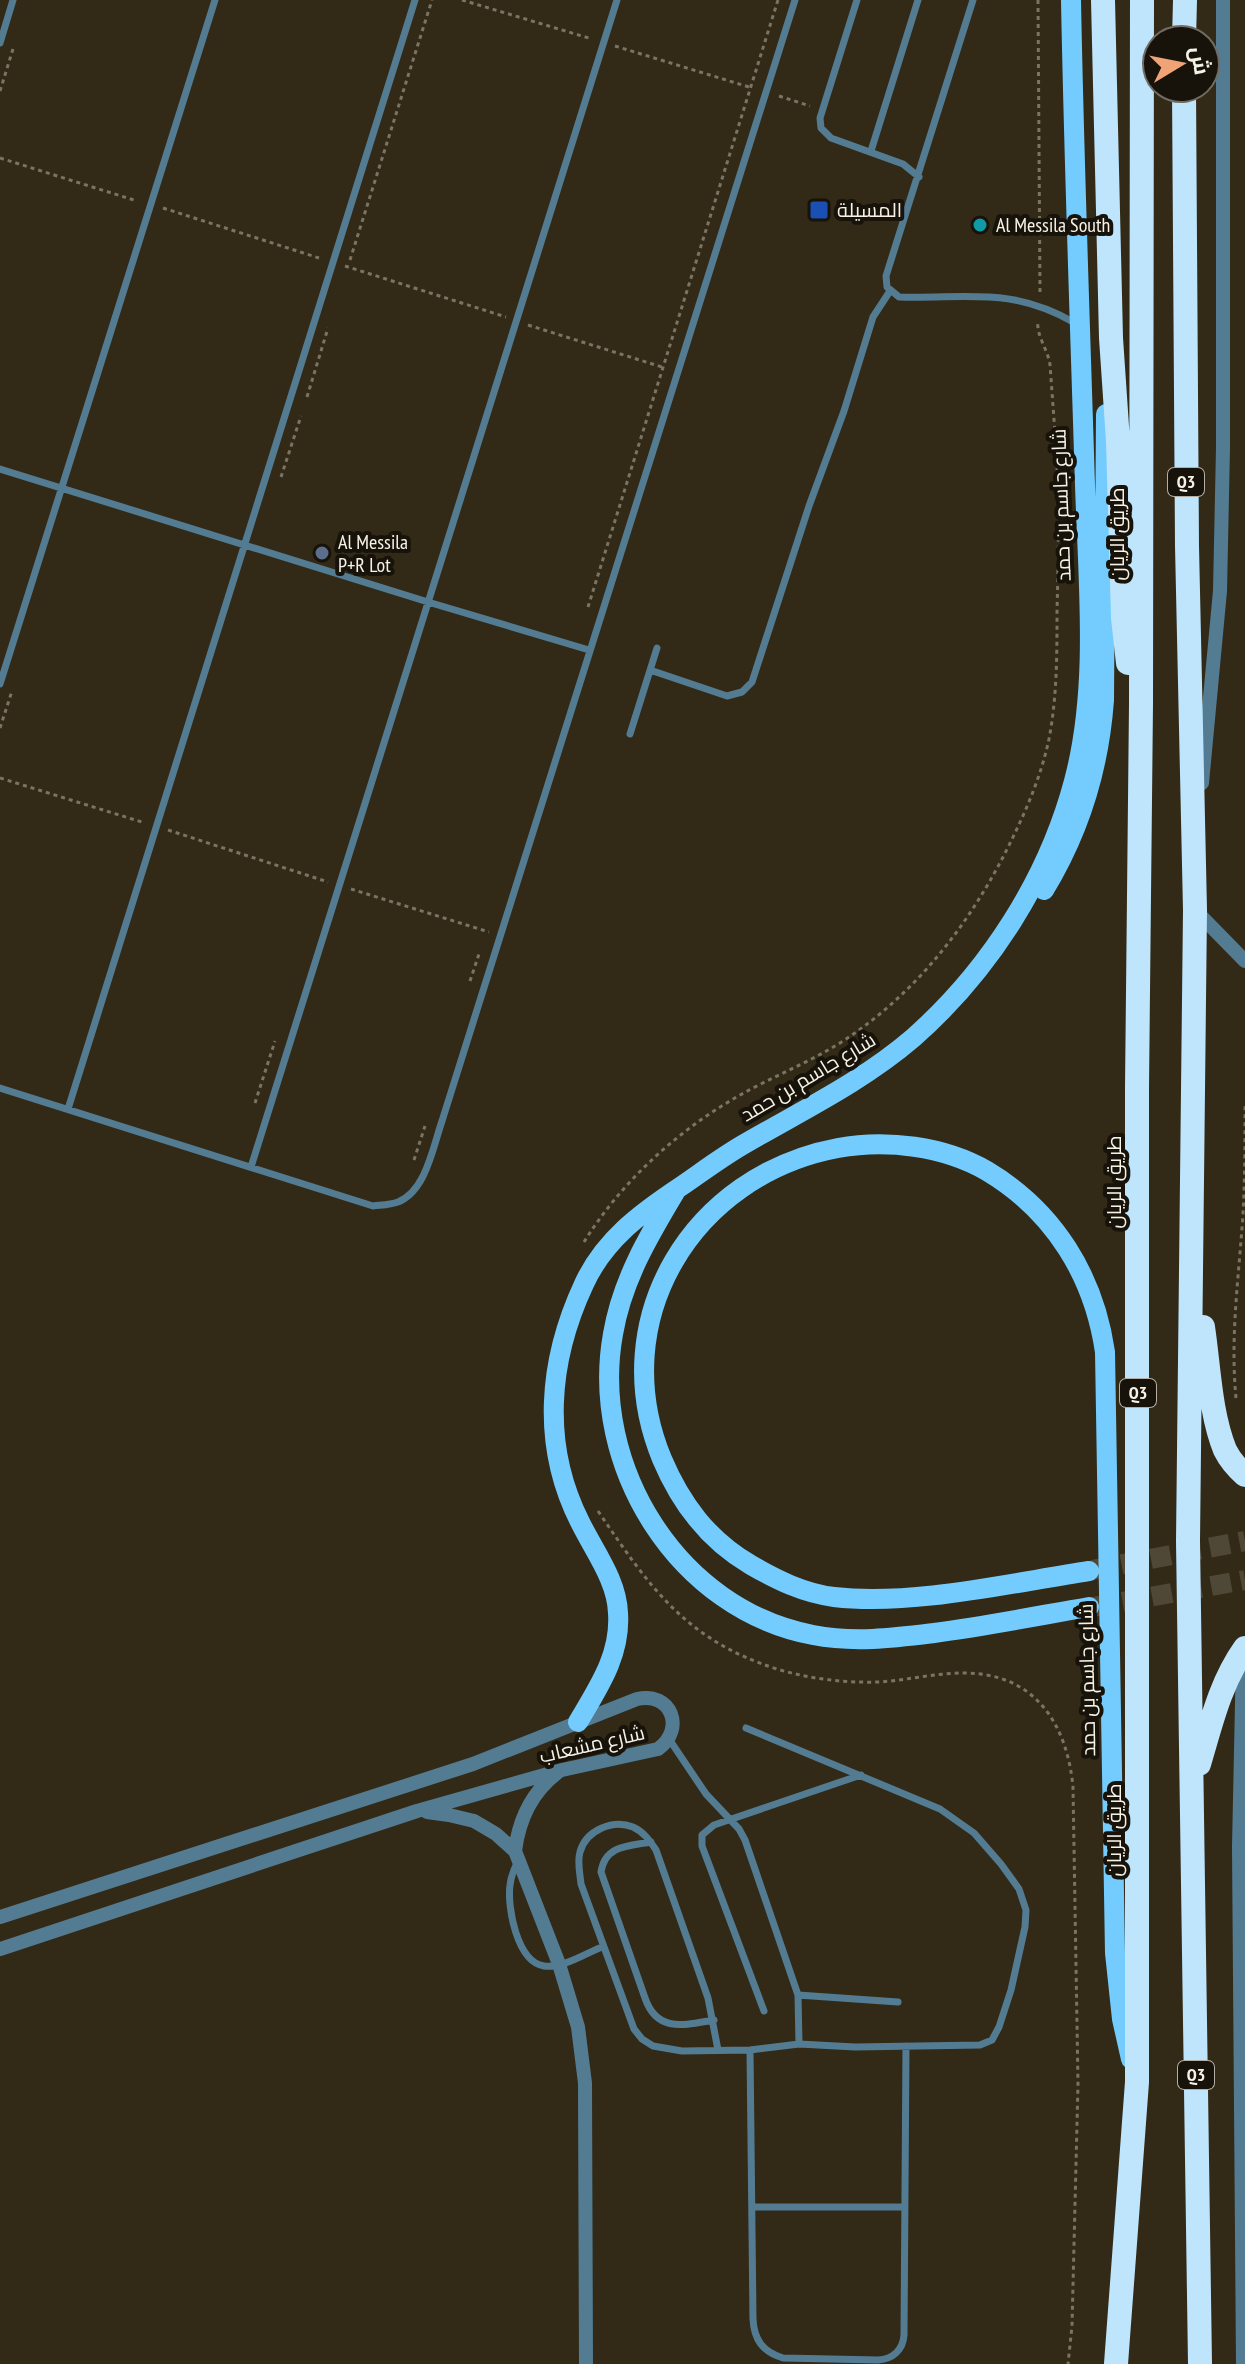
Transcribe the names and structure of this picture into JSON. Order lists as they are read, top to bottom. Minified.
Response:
{"streets":{"highway":["Q3","طريق الريان"],"main road":["شارع جاسم بن حمد"],"street":["شارع مشعاب"]},"crossings":[["شارع جاسم بن حمد","طريق الريان"]],"places":{"transit":["المسيلة"],"other":["Al Messila South","Al Messila P+R Lot"]},"north":"right"}
